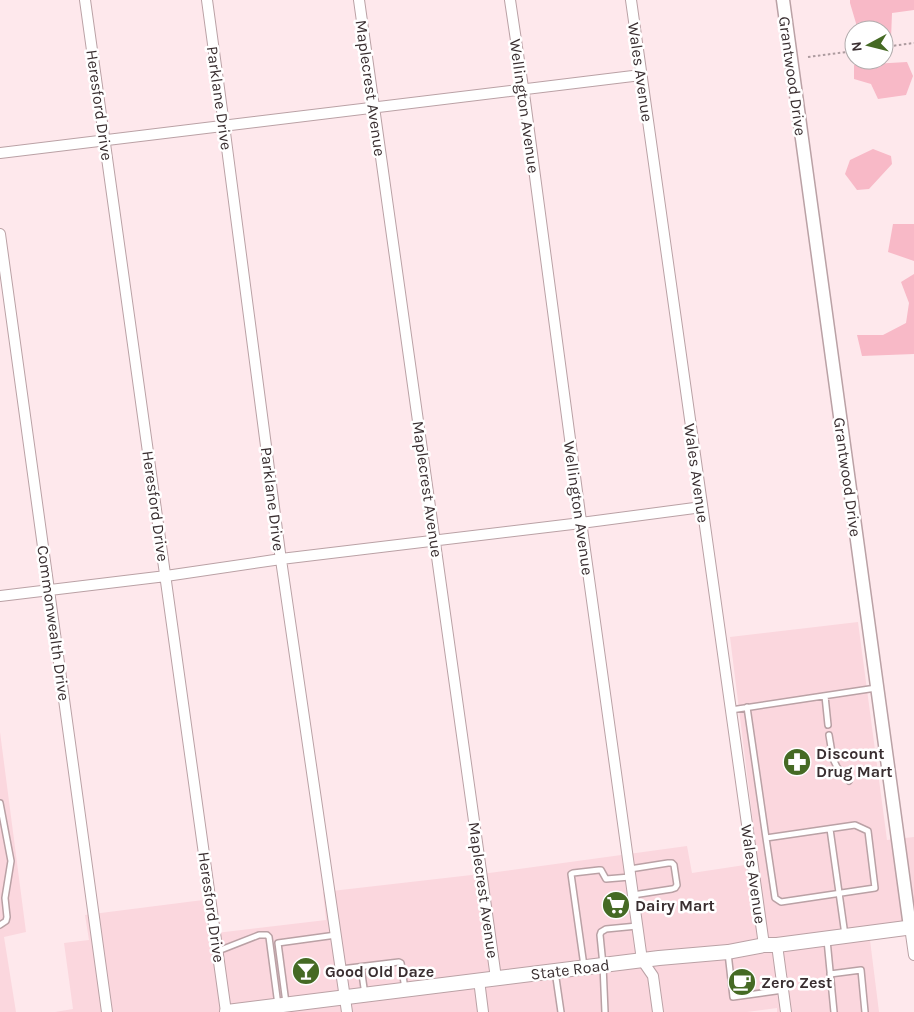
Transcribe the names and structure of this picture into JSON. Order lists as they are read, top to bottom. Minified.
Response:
{"streets":{"main road":["State Road"],"street":["Wales Avenue","Grantwood Drive","Maplecrest Avenue","Parklane Drive","Heresford Drive","Wellington Avenue","Commonwealth Drive"]},"crossings":[["Wales Avenue","State Road"],["Grantwood Drive","State Road"],["Maplecrest Avenue","State Road"],["Parklane Drive","State Road"],["Heresford Drive","State Road"],["Wellington Avenue","State Road"]],"places":{"pharmacy":["Discount Drug Mart"],"supermarket":["Dairy Mart"],"bar":["Good Old Daze"],"cafe":["Zero Zest"]},"north":"left"}
